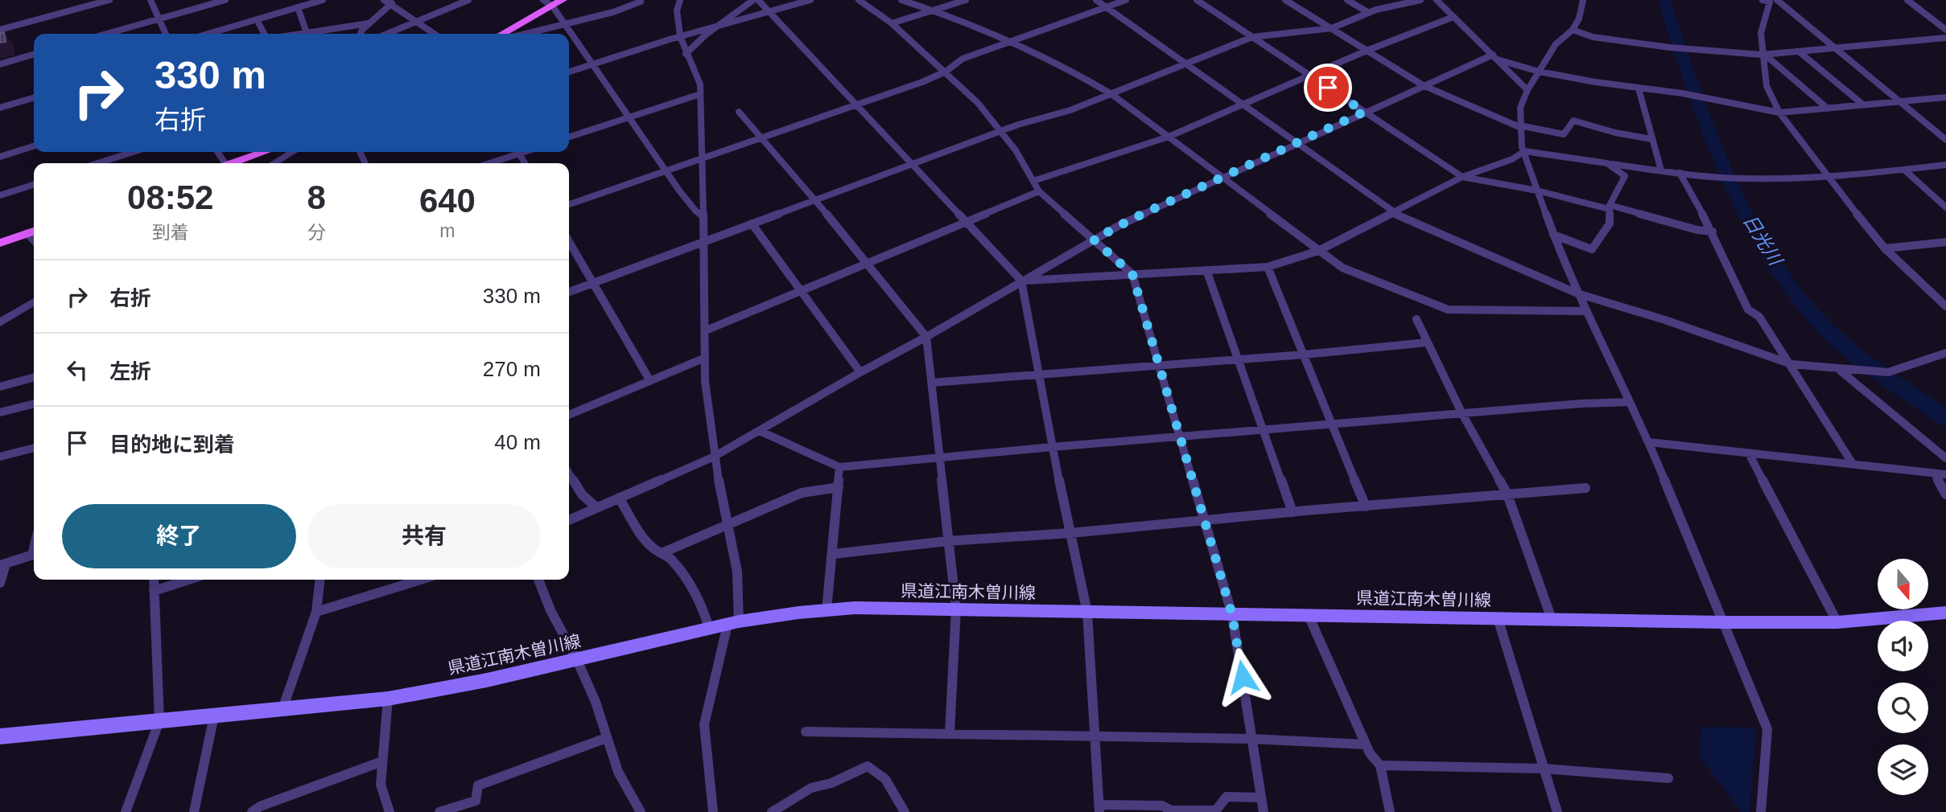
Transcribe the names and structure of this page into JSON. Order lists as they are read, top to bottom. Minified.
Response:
{"streets":{"main road":["県道江南木曽川線"]},"water":["日光川"],"north":"bottom","page":{"turn":["330 m","右折"],"eta":["08:52","到着","8","分","640","m"],"list":[{"name":"右折","value":"330 m"},{"name":"左折","value":"270 m"},{"name":"目的地に到着","value":"40 m"}],"buttons":["終了","共有"]}}
